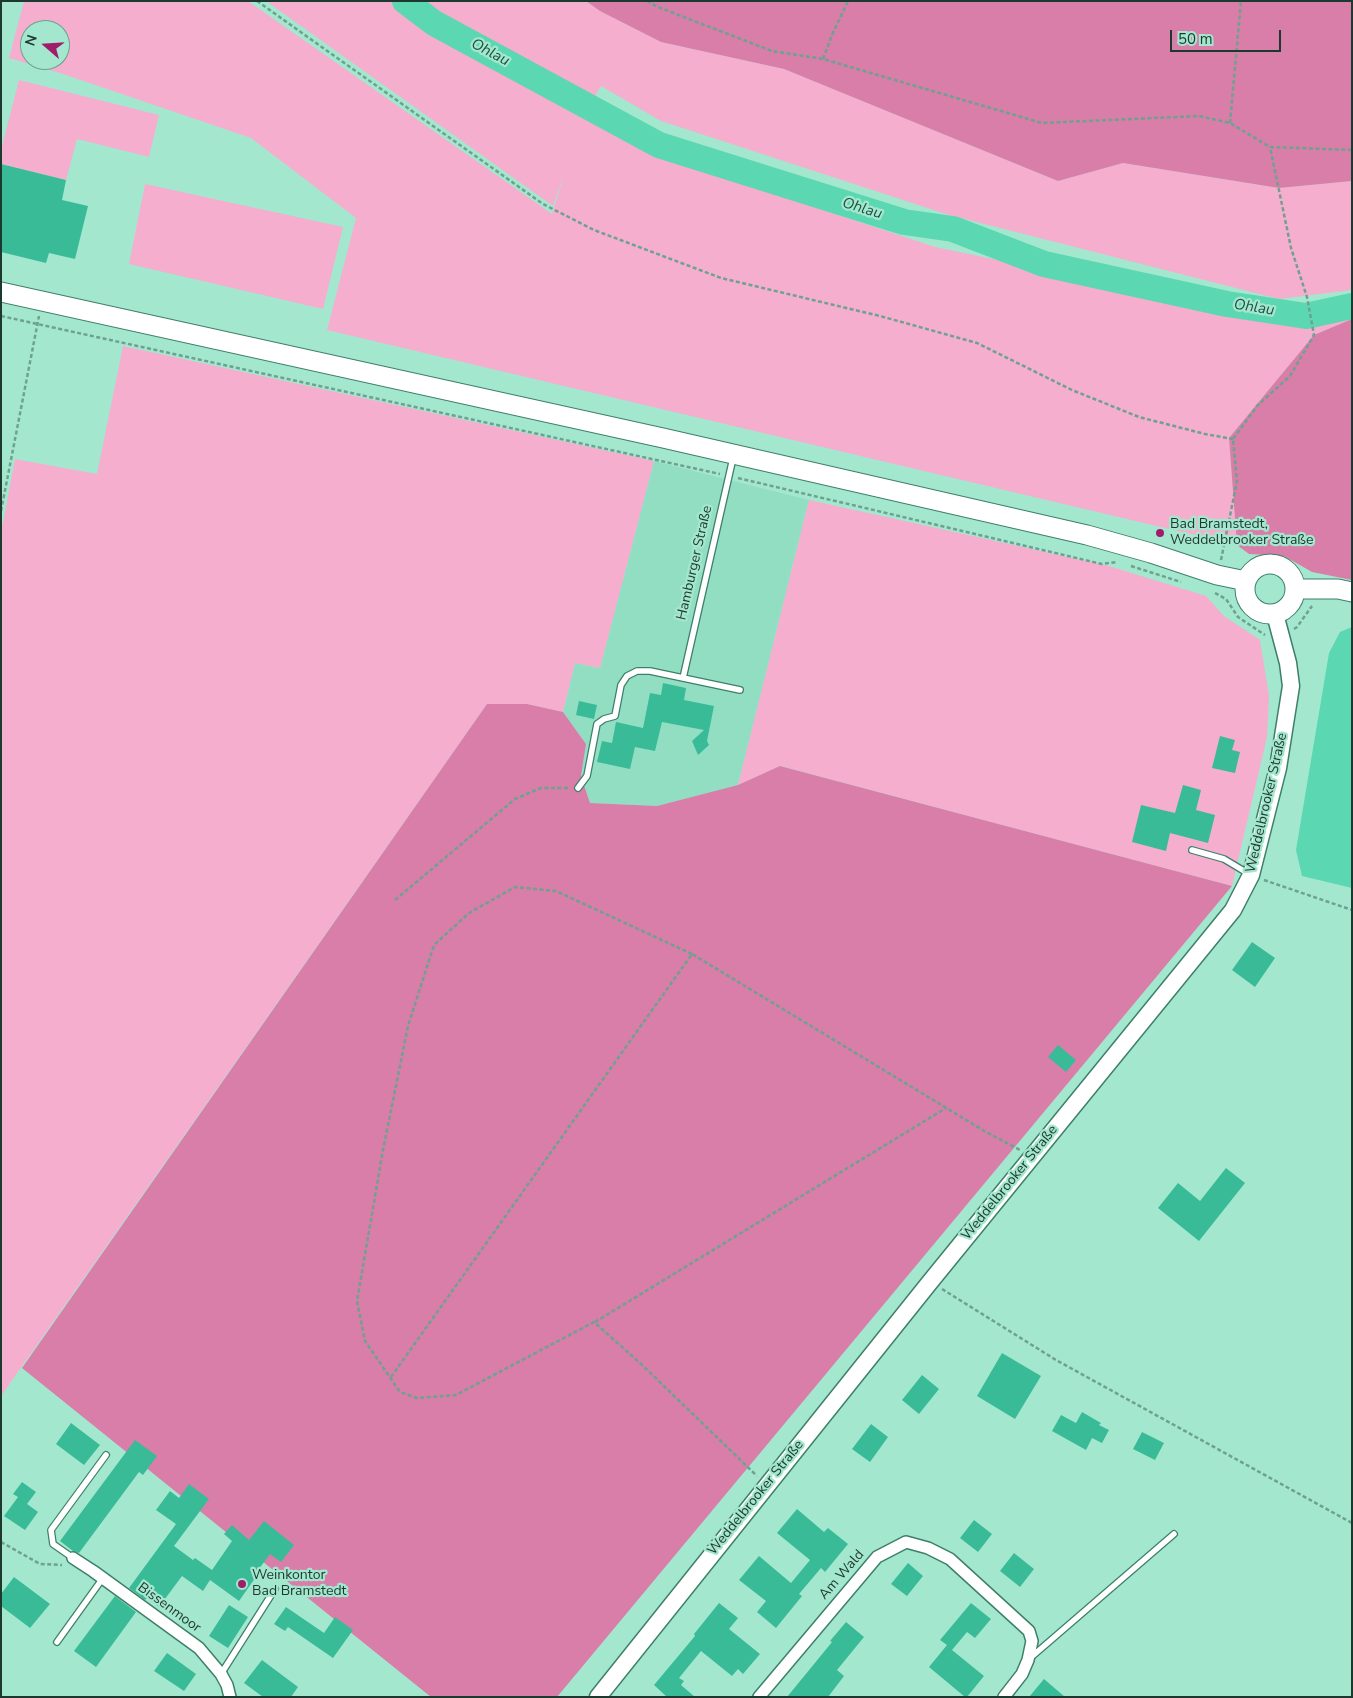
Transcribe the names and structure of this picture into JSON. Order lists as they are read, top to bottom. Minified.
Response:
{"streets":{"street":["Weddelbrooker Straße","Am Wald","Bissenmoor"],"lane":["Hamburger Straße"]},"water":["Ohlau"],"places":["Bad Bramstedt, Weddelbrooker Straße","Weinkontor Bad Bramstedt"],"scale_bar":"50 m","north":"left"}
